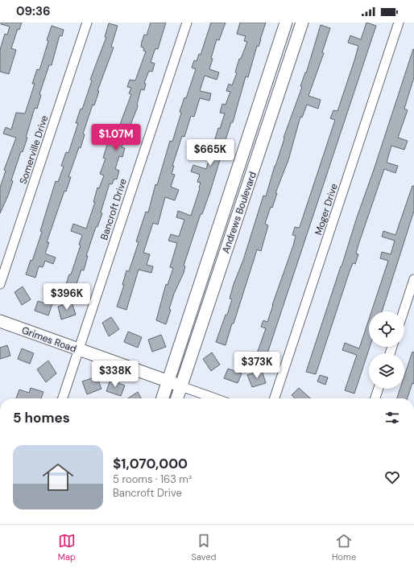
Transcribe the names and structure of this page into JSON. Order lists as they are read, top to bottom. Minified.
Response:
{"streets":{"street":["Somerville Drive","Bancroft Drive","Moger Drive","Andrews Boulevard","Grimes Road"]},"crossings":[["Bancroft Drive","Grimes Road"],["Andrews Boulevard","Grimes Road"]],"page":{"status":"09:36","price":["$1.07M","$665K","$396K","$373K","$338K"],"heading":"5 homes","list":[{"name":"$1,070,000","note":"5 rooms · 163 m² · Bancroft Drive"}],"tabs":["Map","Saved","Home"]}}
